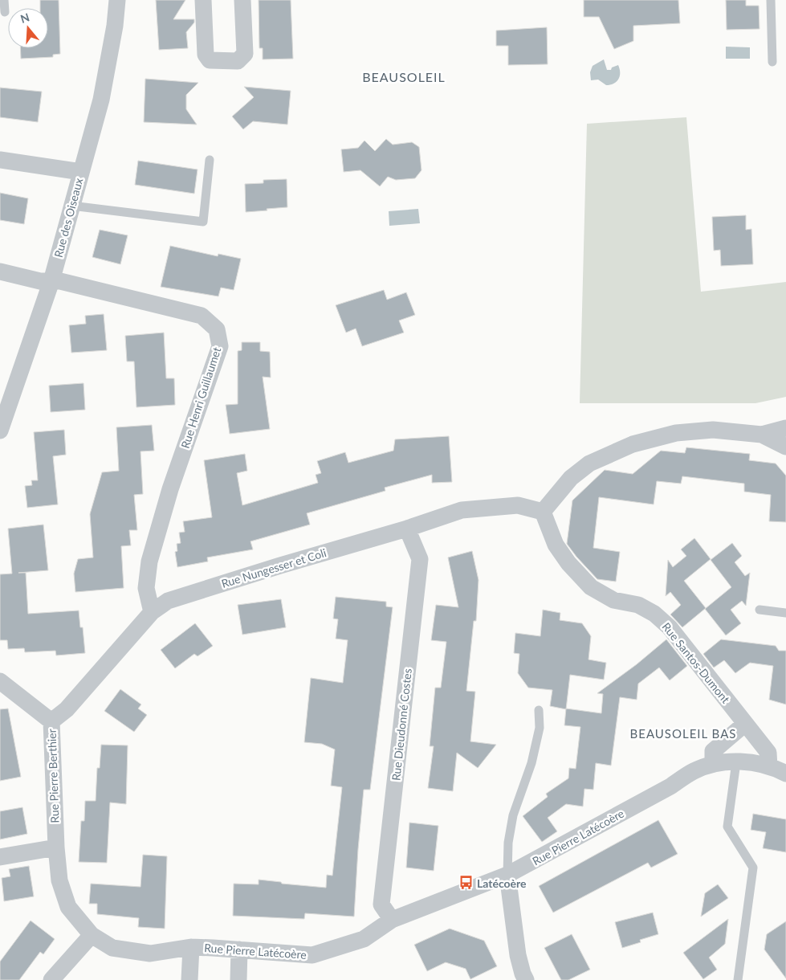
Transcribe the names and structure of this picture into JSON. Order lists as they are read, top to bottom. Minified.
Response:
{"streets":{"street":["Rue des Oiseaux","Rue Henri Guillaumet","Rue Nungesser et Coli","Rue Santos-Dumont","Rue Dieudonné Costes","Rue Pierre Berthier","Rue Pierre Latécoère"]},"crossings":[["Rue des Oiseaux","Rue Henri Guillaumet"],["Rue Henri Guillaumet","Rue Nungesser et Coli"],["Rue Nungesser et Coli","Rue Santos-Dumont"],["Rue Nungesser et Coli","Rue Dieudonné Costes"],["Rue Nungesser et Coli","Rue Pierre Berthier"],["Rue Santos-Dumont","Rue Pierre Latécoère"],["Rue Dieudonné Costes","Rue Pierre Latécoère"],["Rue Pierre Berthier","Rue Pierre Latécoère"]],"districts":["BEAUSOLEIL","BEAUSOLEIL BAS"],"places":{"bus stop":["Latécoère"]},"north":"top"}
